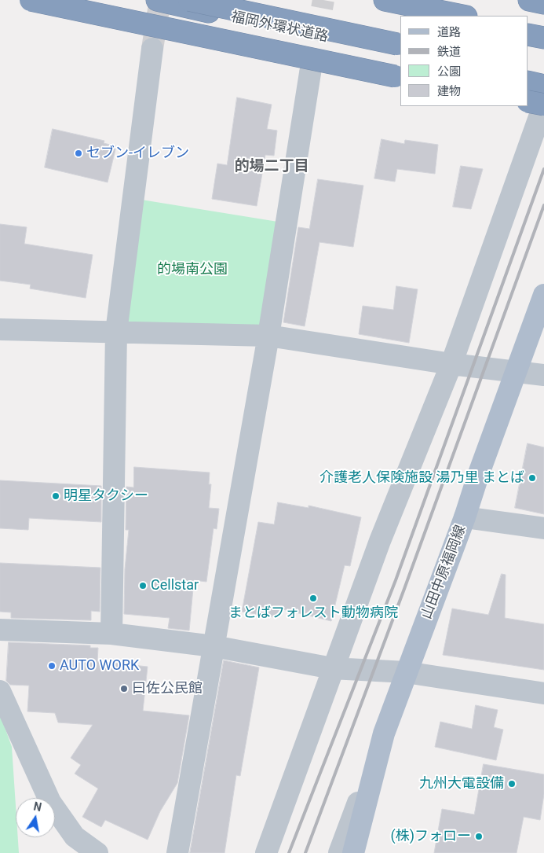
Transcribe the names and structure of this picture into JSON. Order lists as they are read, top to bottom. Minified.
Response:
{"streets":{"highway":["福岡外環状道路"],"main road":["山田中原福岡線"]},"districts":["的場二丁目"],"parks":["的場南公園"],"places":["セブン-イレブン","介護老人保険施設 湯乃里 まとば","明星タクシー","Cellstar","まとばフォレスト動物病院","AUTO WORK","曰佐公民館","九州大電設備","(株)フォロー"],"legend":["道路","鉄道","公園","建物"],"north":"top"}
